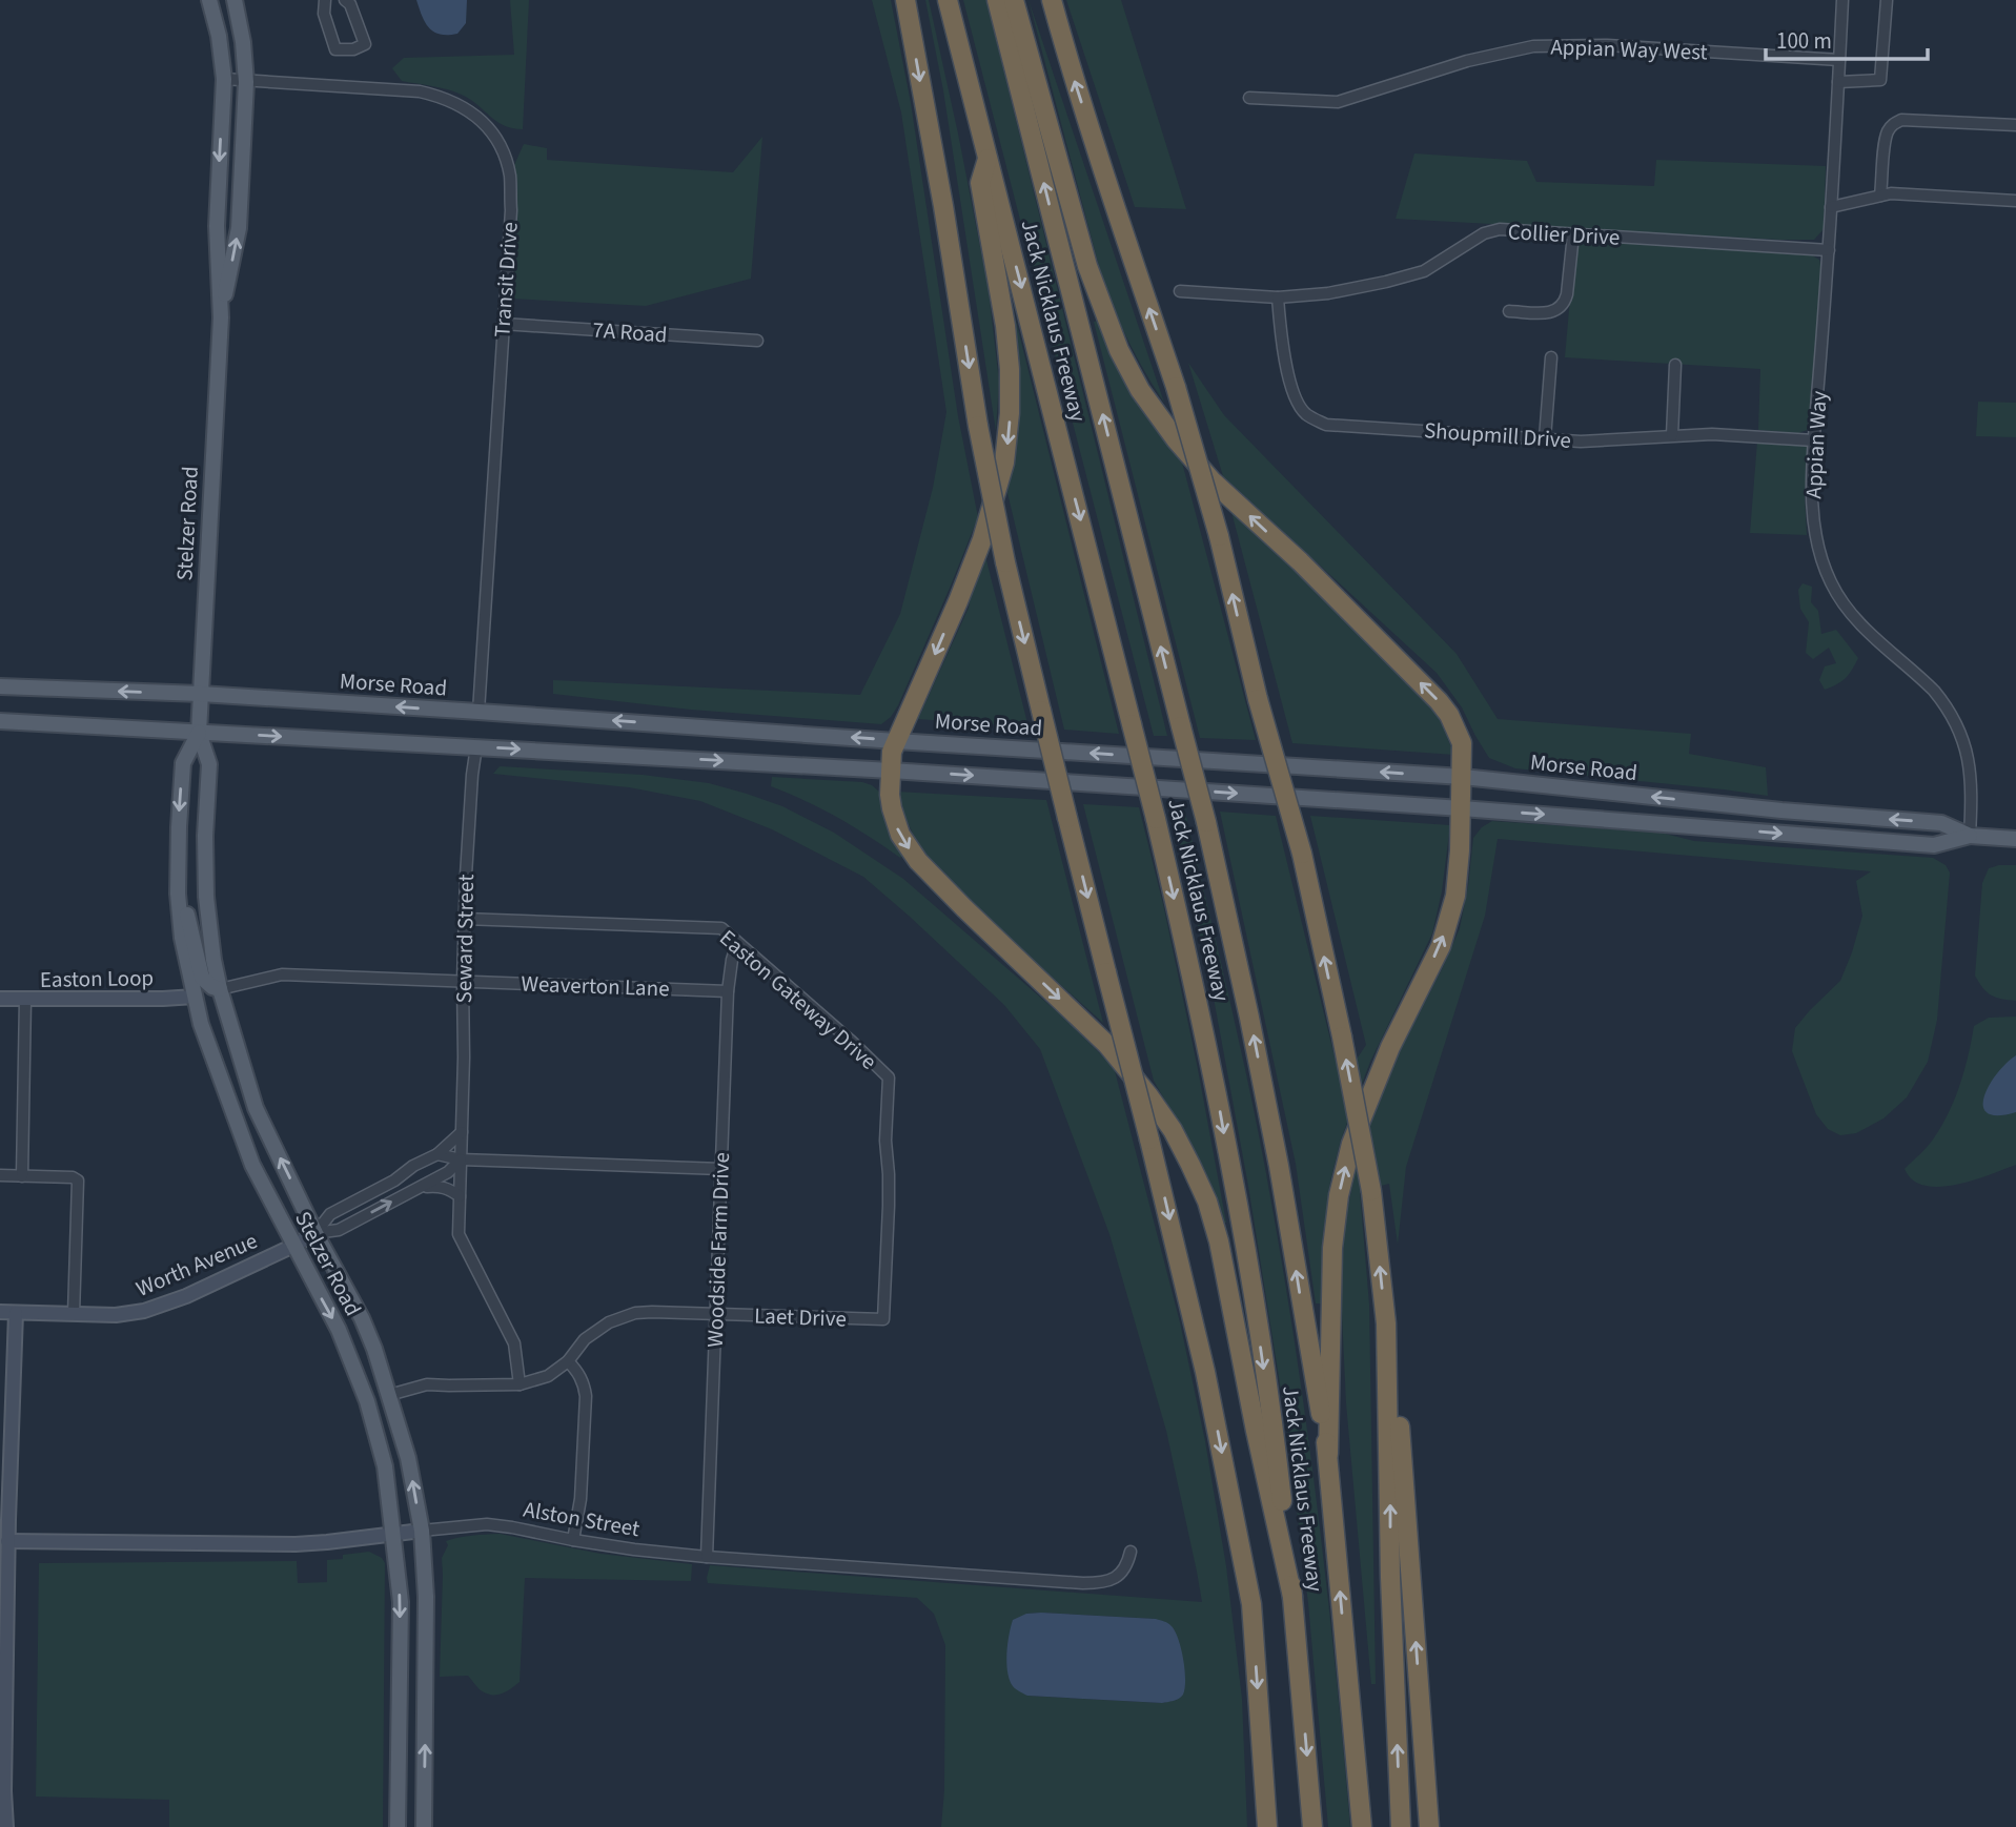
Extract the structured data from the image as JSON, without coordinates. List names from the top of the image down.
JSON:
{
  "streets": {
    "highway": ["Jack Nicklaus Freeway"],
    "main road": ["Stelzer Road", "Morse Road"],
    "street": [
      "Appian Way West",
      "Collier Drive",
      "Transit Drive",
      "7A Road",
      "Shoupmill Drive",
      "Appian Way",
      "Seward Street",
      "Easton Loop",
      "Weaverton Lane",
      "Easton Gateway Drive",
      "Woodside Farm Drive",
      "Worth Avenue",
      "Laet Drive",
      "Alston Street"
    ]
  },
  "crossings": [
    ["Appian Way West", "Appian Way"],
    ["Collier Drive", "Shoupmill Drive"],
    ["Collier Drive", "Appian Way"],
    ["Transit Drive", "7A Road"],
    ["Transit Drive", "Stelzer Road"],
    ["Transit Drive", "Morse Road"],
    ["Shoupmill Drive", "Appian Way"],
    ["Appian Way", "Morse Road"],
    ["Stelzer Road", "Morse Road"],
    ["Stelzer Road", "Easton Loop"],
    ["Stelzer Road", "Worth Avenue"],
    ["Stelzer Road", "Laet Drive"],
    ["Stelzer Road", "Alston Street"],
    ["Morse Road", "Seward Street"],
    ["Seward Street", "Weaverton Lane"],
    ["Seward Street", "Easton Gateway Drive"],
    ["Seward Street", "Worth Avenue"],
    ["Seward Street", "Laet Drive"],
    ["Weaverton Lane", "Woodside Farm Drive"],
    ["Easton Gateway Drive", "Woodside Farm Drive"],
    ["Easton Gateway Drive", "Laet Drive"],
    ["Woodside Farm Drive", "Laet Drive"],
    ["Woodside Farm Drive", "Alston Street"]
  ],
  "scale_bar": "100 m"
}
